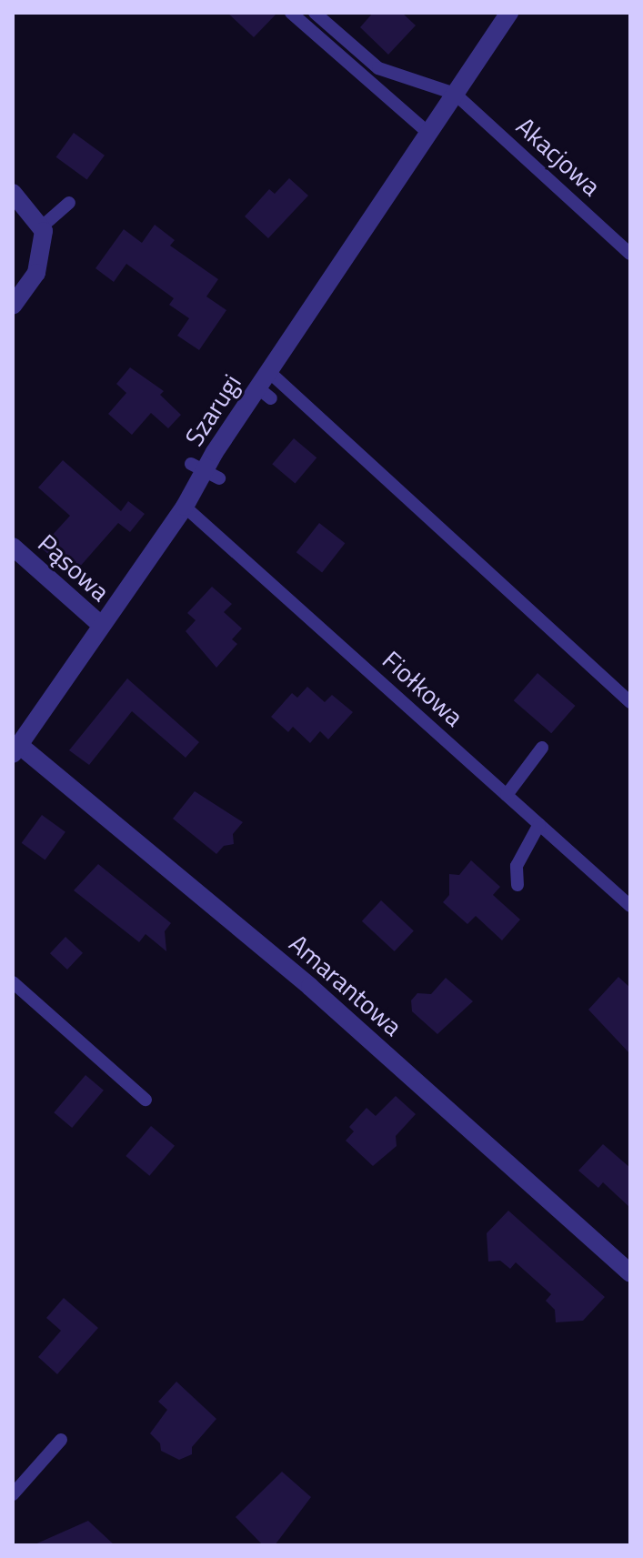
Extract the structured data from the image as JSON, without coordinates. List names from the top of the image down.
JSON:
{
  "streets": {
    "street": ["Szarugi", "Pąsowa", "Amarantowa"],
    "lane": ["Akacjowa", "Fiołkowa"]
  },
  "crossings": [
    ["Akacjowa", "Szarugi"],
    ["Szarugi", "Pąsowa"],
    ["Szarugi", "Fiołkowa"],
    ["Szarugi", "Amarantowa"]
  ]
}
